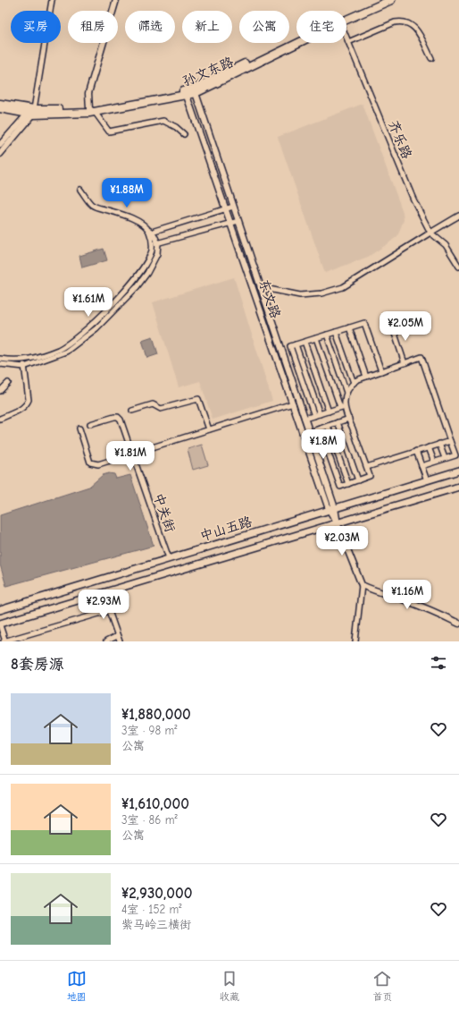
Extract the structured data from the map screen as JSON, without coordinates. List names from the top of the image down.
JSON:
{
  "streets": {
    "main road": ["孙文东路", "中山五路"],
    "street": ["齐乐路", "东文路", "中关街"]
  },
  "crossings": [
    ["孙文东路", "东文路"],
    ["东文路", "中山五路"],
    ["中关街", "中山五路"]
  ],
  "page": {
    "chip": [
      "买房",
      "租房",
      "筛选",
      "新上",
      "公寓",
      "住宅"
    ],
    "price": [
      "¥1.88M",
      "¥1.61M",
      "¥2.05M",
      "¥1.8M",
      "¥1.81M",
      "¥2.03M",
      "¥1.16M",
      "¥2.93M"
    ],
    "heading": "8套房源",
    "list": [
      {
        "name": "¥1,880,000",
        "note": "3室 · 98 m² · 公寓"
      },
      {
        "name": "¥1,610,000",
        "note": "3室 · 86 m² · 公寓"
      },
      {
        "name": "¥2,930,000",
        "note": "4室 · 152 m² · 紫马岭三横街"
      }
    ],
    "tabs": ["地图", "收藏", "首页"]
  }
}
